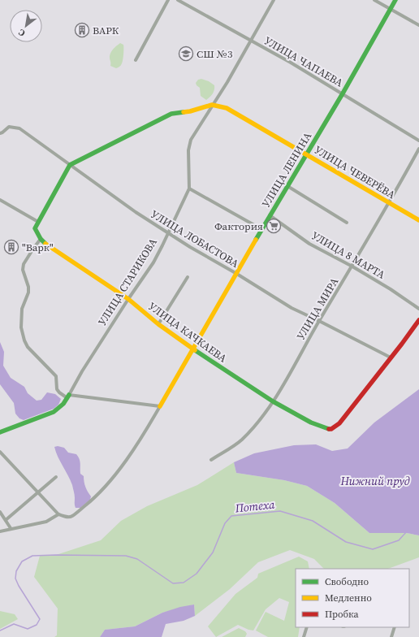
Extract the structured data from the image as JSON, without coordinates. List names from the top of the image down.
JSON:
{
  "streets": {
    "street": [
      "УЛИЦА ЧАПАЕВА",
      "УЛИЦА ЛЕНИНА",
      "УЛИЦА ЧЕВЕРЁВА",
      "УЛИЦА ЛОБАСТОВА",
      "УЛИЦА 8 МАРТА",
      "УЛИЦА СТАРИКОВА",
      "УЛИЦА МИРА",
      "УЛИЦА КАЧКАЕВА"
    ]
  },
  "crossings": [
    ["УЛИЦА ЧАПАЕВА", "УЛИЦА ЛЕНИНА"],
    ["УЛИЦА ЧАПАЕВА", "УЛИЦА СТАРИКОВА"],
    ["УЛИЦА ЛЕНИНА", "УЛИЦА ЧЕВЕРЁВА"],
    ["УЛИЦА ЛЕНИНА", "УЛИЦА ЛОБАСТОВА"],
    ["УЛИЦА ЛЕНИНА", "УЛИЦА 8 МАРТА"],
    ["УЛИЦА ЛЕНИНА", "УЛИЦА КАЧКАЕВА"],
    ["УЛИЦА ЧЕВЕРЁВА", "УЛИЦА СТАРИКОВА"],
    ["УЛИЦА ЧЕВЕРЁВА", "УЛИЦА МИРА"],
    ["УЛИЦА ЛОБАСТОВА", "УЛИЦА СТАРИКОВА"],
    ["УЛИЦА ЛОБАСТОВА", "УЛИЦА МИРА"],
    ["УЛИЦА ЛОБАСТОВА", "УЛИЦА КАЧКАЕВА"],
    ["УЛИЦА 8 МАРТА", "УЛИЦА МИРА"],
    ["УЛИЦА СТАРИКОВА", "УЛИЦА КАЧКАЕВА"],
    ["УЛИЦА МИРА", "УЛИЦА КАЧКАЕВА"]
  ],
  "water": ["Нижний пруд", "Потеха"],
  "places": {
    "building": ["ВАРК", "\"Варк\""],
    "school or university": ["СШ №3"],
    "supermarket": ["Фактория"]
  },
  "legend": ["Свободно", "Медленно", "Пробка"],
  "north": "bottom left"
}
